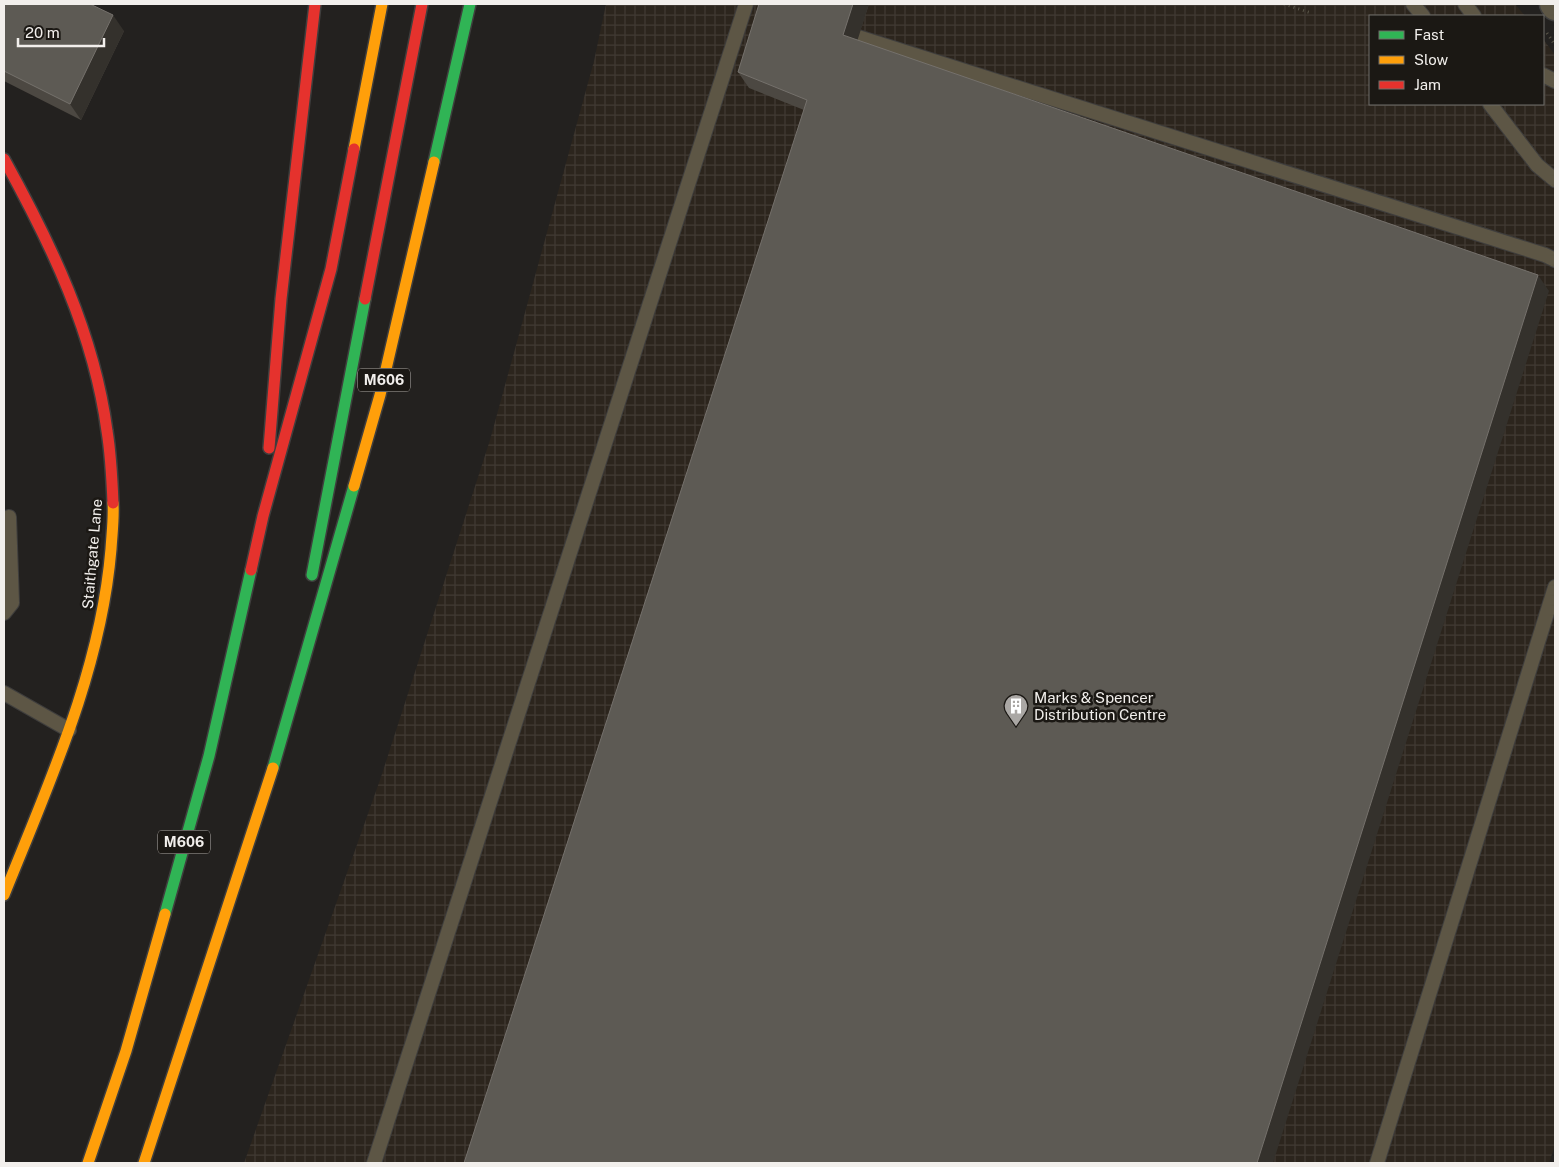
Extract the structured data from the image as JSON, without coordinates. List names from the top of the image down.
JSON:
{
  "streets": {
    "main road": ["M606", "Staithgate Lane"]
  },
  "places": {
    "building": ["Marks & Spencer Distribution Centre"]
  },
  "legend": ["Fast", "Slow", "Jam"],
  "scale_bar": "20 m"
}
